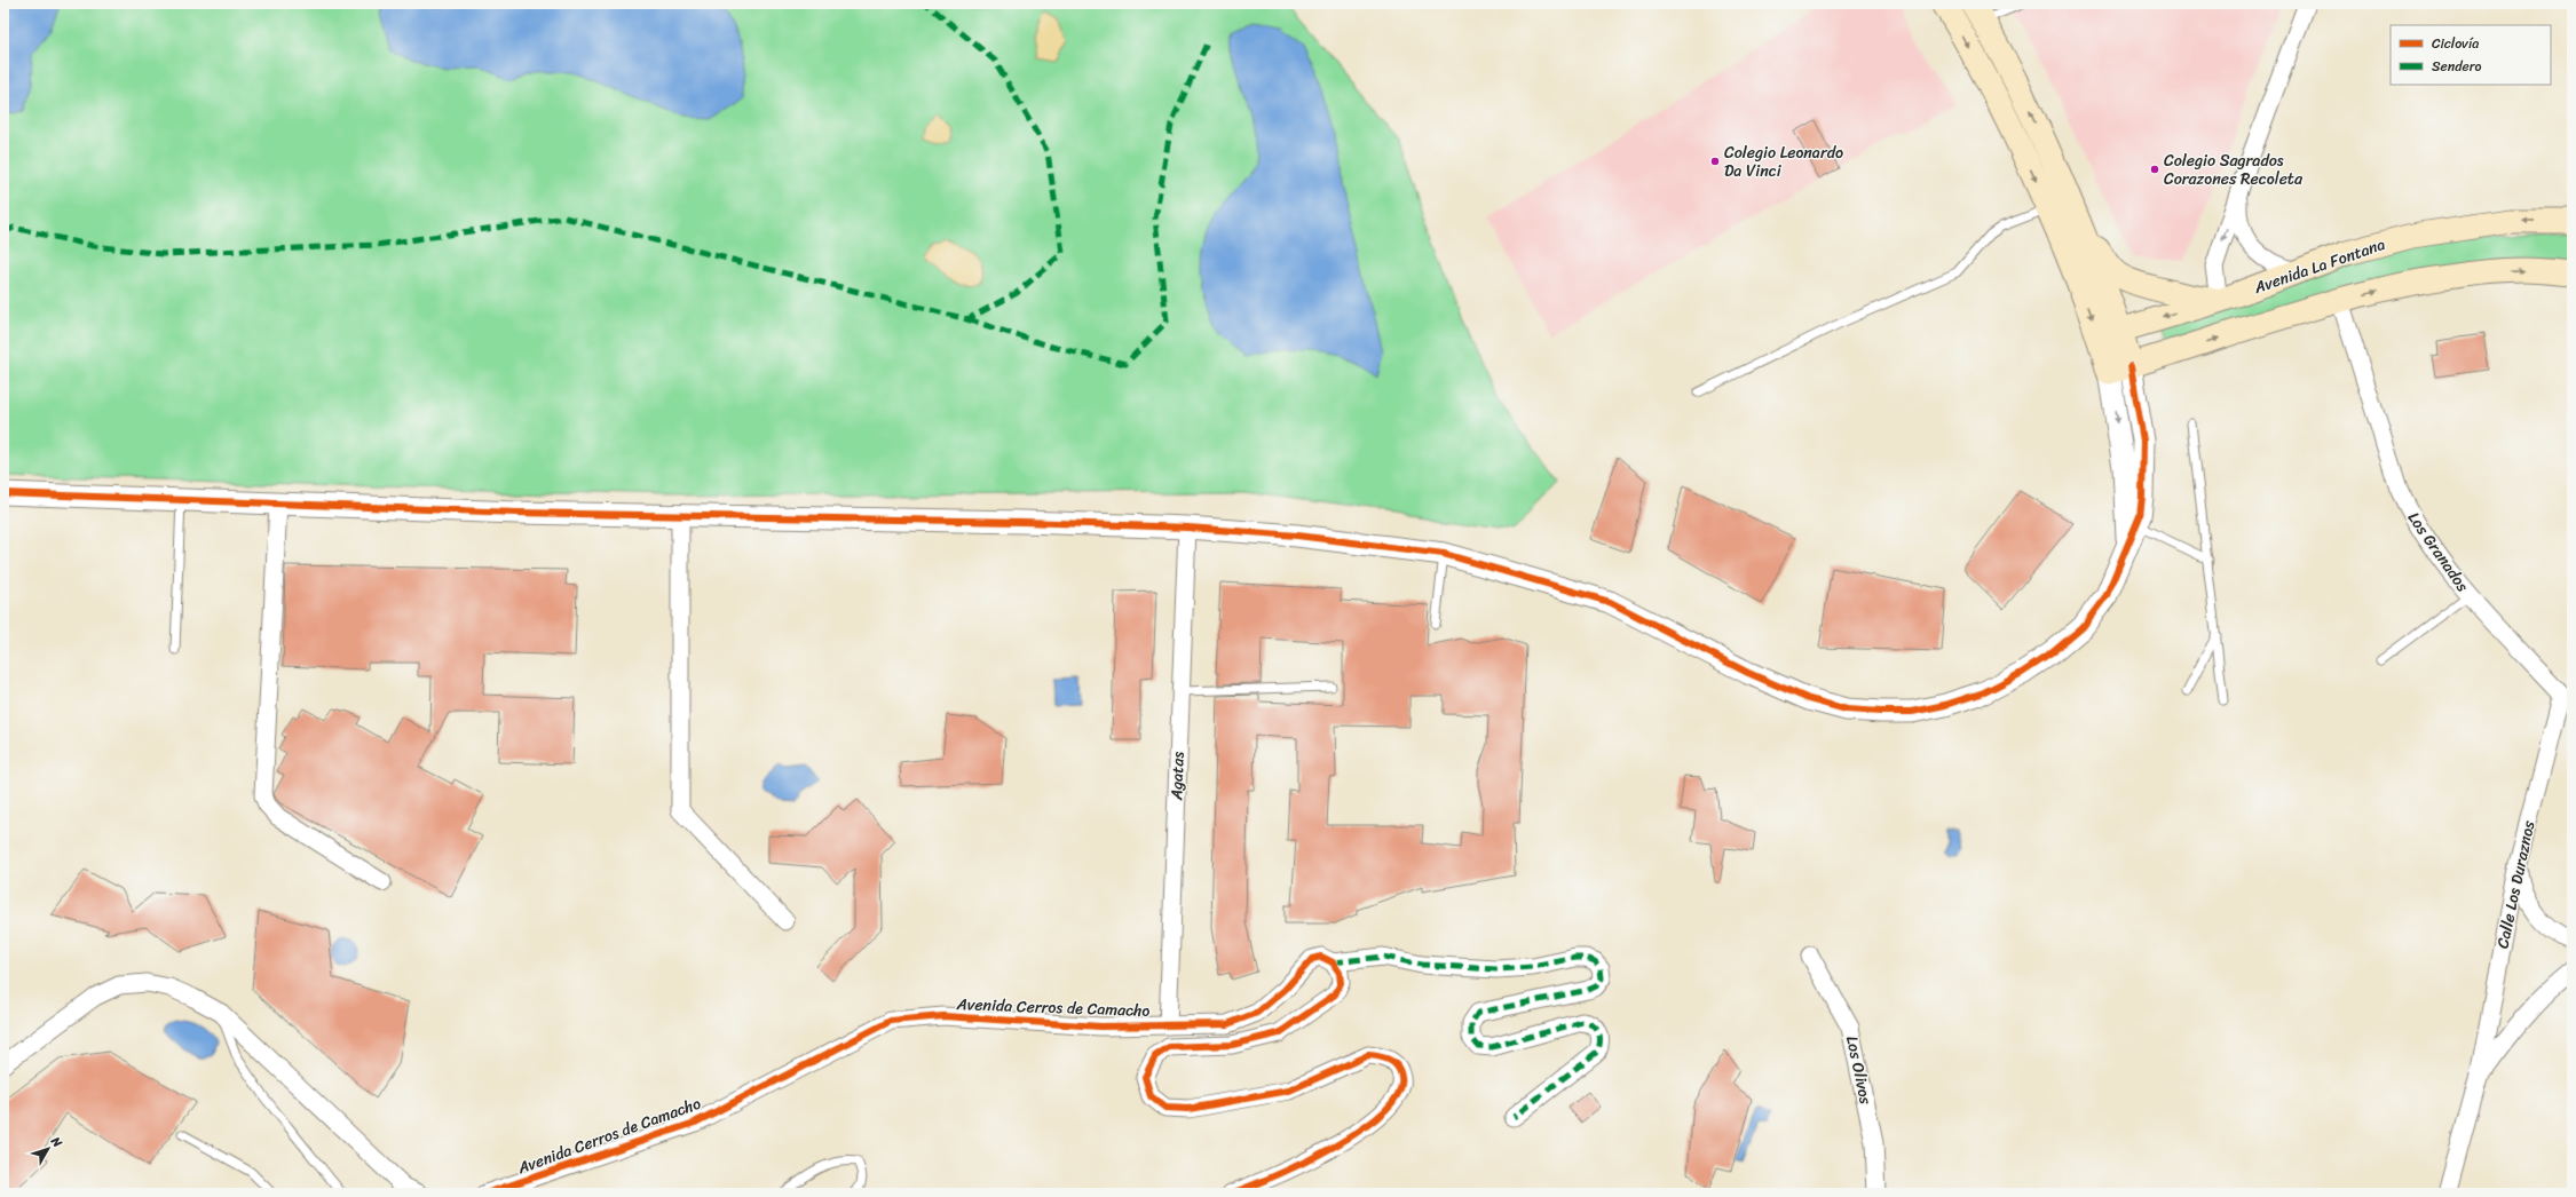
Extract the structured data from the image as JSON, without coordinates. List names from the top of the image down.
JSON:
{
  "streets": {
    "main road": ["Avenida La Fontana"],
    "street": [
      "Los Granados",
      "Agatas",
      "Calle Los Duraznos",
      "Avenida Cerros de Camacho",
      "Los Olivos"
    ]
  },
  "crossings": [
    ["Los Granados", "Calle Los Duraznos"],
    ["Agatas", "Avenida Cerros de Camacho"]
  ],
  "places": ["Colegio Leonardo Da Vinci", "Colegio Sagrados Corazones Recoleta"],
  "legend": ["Ciclovía", "Sendero"],
  "north": "top right"
}
